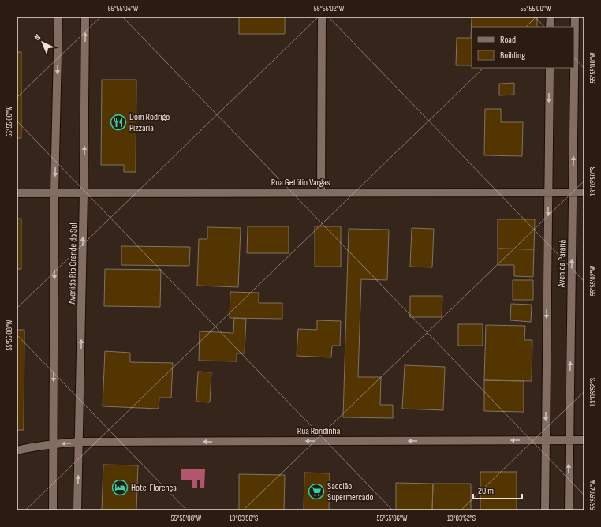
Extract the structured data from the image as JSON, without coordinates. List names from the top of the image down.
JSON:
{
  "streets": {
    "street": [
      "Rua Getúlio Vargas",
      "Avenida Rio Grande do Sul",
      "Avenida Paraná",
      "Rua Rondinha"
    ]
  },
  "crossings": [
    ["Rua Getúlio Vargas", "Avenida Rio Grande do Sul"],
    ["Rua Getúlio Vargas", "Avenida Paraná"],
    ["Avenida Rio Grande do Sul", "Rua Rondinha"],
    ["Avenida Paraná", "Rua Rondinha"]
  ],
  "one_way": ["Rua Rondinha"],
  "places": {
    "restaurant": ["Dom Rodrigo Pizzaria"],
    "hotel": ["Hotel Florença"],
    "supermarket": ["Sacolão Supermercado"]
  },
  "legend": ["Road", "Building"],
  "scale_bar": "20 m",
  "north": "top left",
  "coordinates": [
    "55°55'04\"W",
    "55°55'02\"W",
    "55°55'00\"W",
    "55°55'06\"W",
    "13°03'50\"S",
    "55°55'08\"W",
    "13°03'52\"S"
  ]
}
